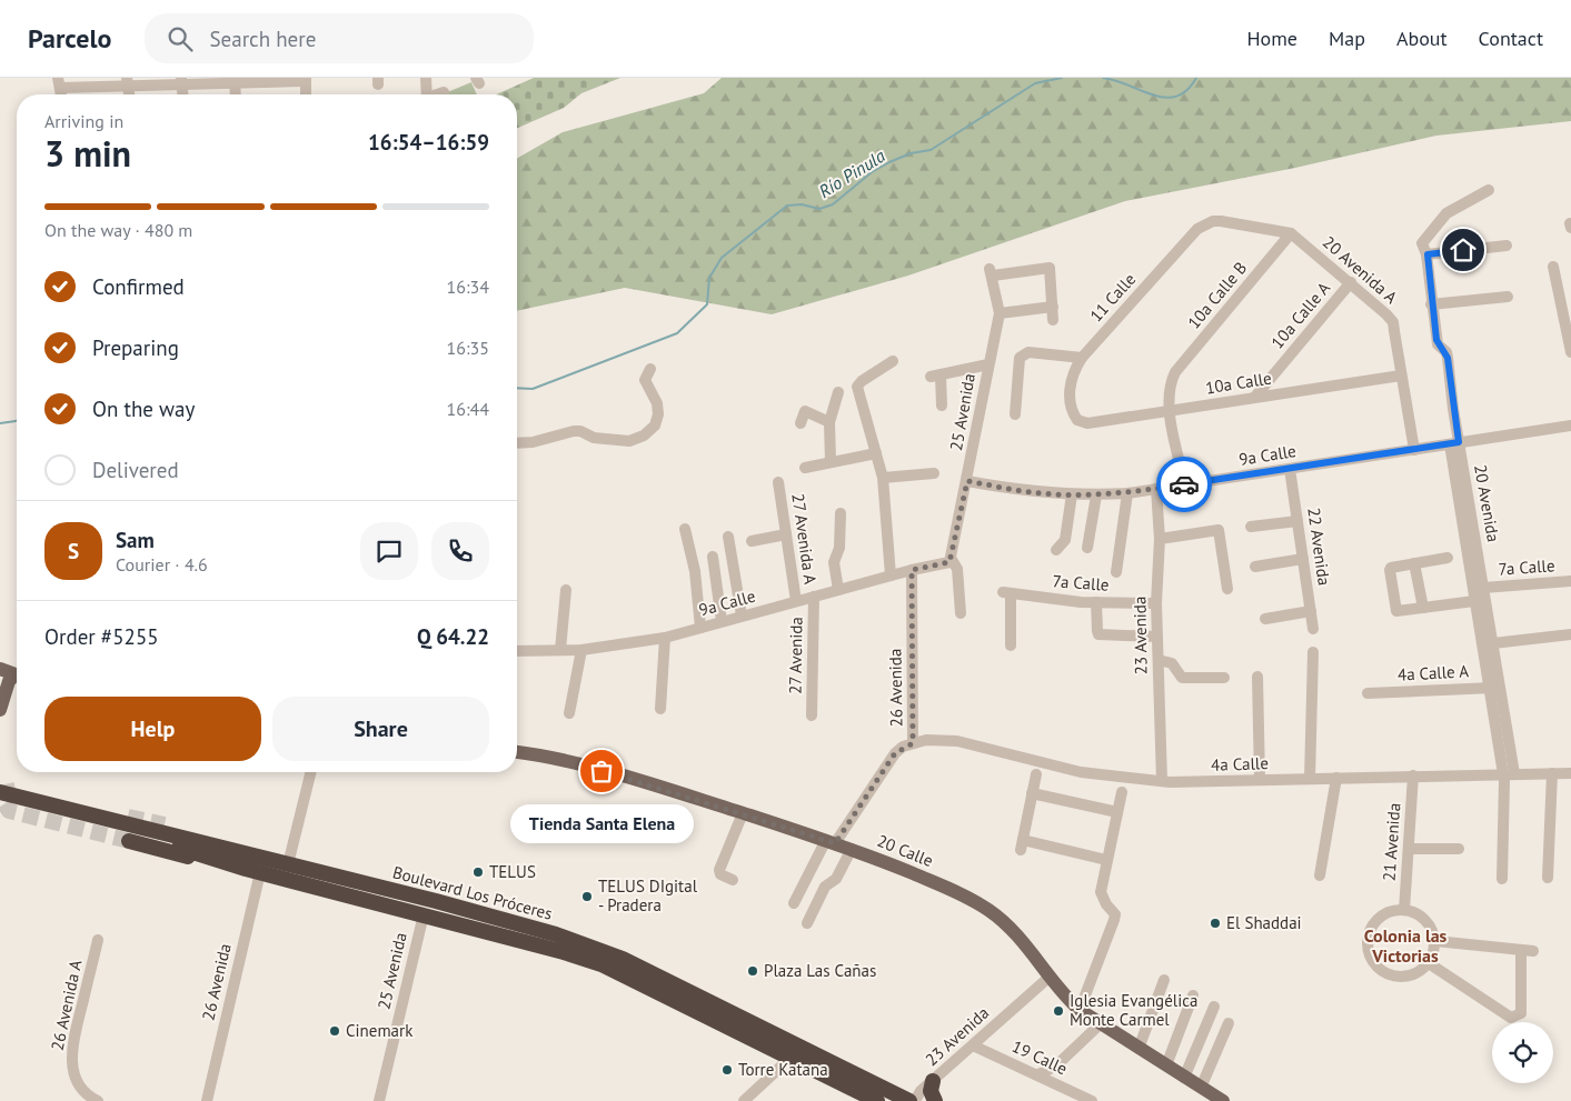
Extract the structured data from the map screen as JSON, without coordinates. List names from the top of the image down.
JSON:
{
  "streets": {
    "highway": ["Boulevard Los Próceres"],
    "main road": ["20 Calle"],
    "street": [
      "20 Avenida A",
      "10a Calle B",
      "11 Calle",
      "10a Calle A",
      "10a Calle",
      "25 Avenida",
      "9a Calle",
      "20 Avenida",
      "27 Avenida A",
      "22 Avenida",
      "7a Calle",
      "23 Avenida",
      "27 Avenida",
      "4a Calle A",
      "26 Avenida",
      "4a Calle",
      "21 Avenida",
      "26 Avenida A",
      "19 Calle"
    ]
  },
  "crossings": [
    ["20 Avenida A", "10a Calle B"],
    ["20 Avenida A", "11 Calle"],
    ["20 Avenida A", "10a Calle A"],
    ["20 Avenida A", "10a Calle"],
    ["20 Avenida A", "9a Calle"],
    ["10a Calle B", "11 Calle"],
    ["10a Calle B", "10a Calle"],
    ["11 Calle", "10a Calle"],
    ["10a Calle A", "10a Calle"],
    ["25 Avenida", "9a Calle"],
    ["25 Avenida", "Boulevard Los Próceres"],
    ["9a Calle", "20 Avenida"],
    ["9a Calle", "27 Avenida A"],
    ["9a Calle", "22 Avenida"],
    ["9a Calle", "23 Avenida"],
    ["9a Calle", "27 Avenida"],
    ["9a Calle", "26 Avenida"],
    ["20 Avenida", "7a Calle"],
    ["20 Avenida", "4a Calle A"],
    ["20 Avenida", "4a Calle"],
    ["7a Calle", "23 Avenida"],
    ["23 Avenida", "4a Calle"],
    ["23 Avenida", "20 Calle"],
    ["23 Avenida", "19 Calle"],
    ["26 Avenida", "4a Calle"],
    ["26 Avenida", "20 Calle"],
    ["26 Avenida", "Boulevard Los Próceres"],
    ["4a Calle", "21 Avenida"]
  ],
  "districts": ["Colonia las Victorias"],
  "water": ["Río Pinula"],
  "places": [
    "Tienda Santa Elena",
    "TELUS",
    "TELUS DIgital - Pradera",
    "El Shaddai",
    "Plaza Las Cañas",
    "Iglesia Evangélica Monte Carmel",
    "Cinemark",
    "Torre Katana"
  ],
  "page": {
    "header": "Parcelo",
    "search": "Search here",
    "nav": [
      "Home",
      "Map",
      "About",
      "Contact"
    ],
    "heading": ["3 min", "Arriving in", "16:54–16:59"],
    "panel": [
      "Sam",
      "Courier · 4.6",
      "Order #5255",
      "Q 64.22"
    ],
    "bar": "On the way · 480 m",
    "list": [
      ["Confirmed", "16:34"],
      ["Preparing", "16:35"],
      ["On the way", "16:44"],
      "Delivered"
    ],
    "round": "S",
    "buttons": ["Help", "Share"],
    "bubble": "Tienda Santa Elena"
  }
}
